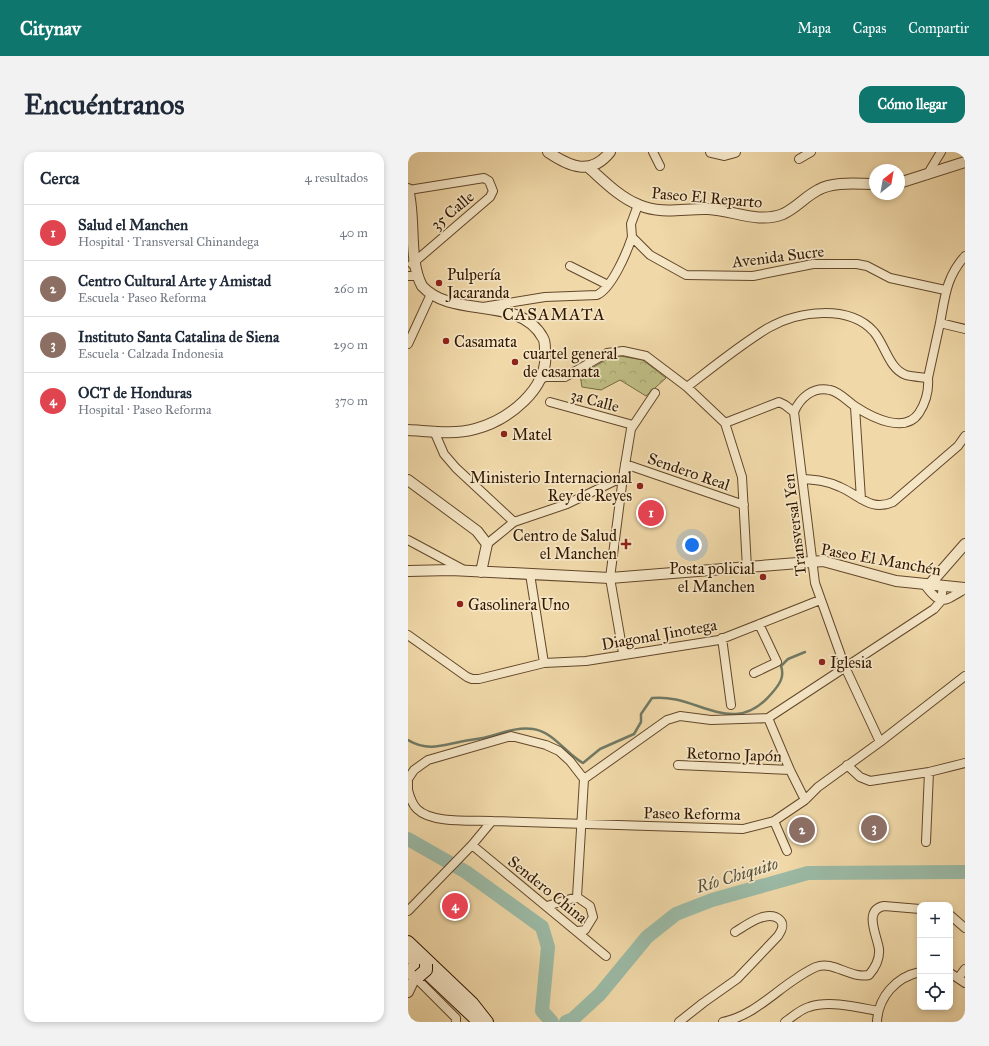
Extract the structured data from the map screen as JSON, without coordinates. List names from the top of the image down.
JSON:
{
  "streets": {
    "street": [
      "Paseo El Reparto",
      "35 Calle",
      "Avenida Sucre",
      "3a Calle",
      "Sendero Real",
      "Transversal Yen",
      "Paseo El Manchén",
      "Diagonal Jinotega",
      "Retorno Japón",
      "Paseo Reforma",
      "Sendero China"
    ]
  },
  "crossings": [
    ["Transversal Yen", "Paseo El Manchén"],
    ["Transversal Yen", "Diagonal Jinotega"],
    ["Transversal Yen", "Paseo Reforma"]
  ],
  "districts": ["CASAMATA"],
  "water": ["Río Chiquito"],
  "places": {
    "other": [
      "Pulpería Jacaranda",
      "Casamata",
      "cuartel general de casamata",
      "Matel",
      "Ministerio Internacional Rey de Reyes",
      "Posta policial el Manchen",
      "Gasolinera Uno",
      "Iglesia"
    ],
    "health": ["Centro de Salud el Manchen"]
  },
  "north": "top right",
  "page": {
    "header": "Citynav",
    "nav": ["Mapa", "Capas", "Compartir"],
    "buttons": "Cómo llegar",
    "title": "Encuéntranos",
    "heading": ["Cerca", "4 resultados"],
    "list": [
      {
        "mark": "1",
        "name": "Salud el Manchen",
        "note": "Hospital · Transversal Chinandega",
        "value": "40 m"
      },
      {
        "mark": "2",
        "name": "Centro Cultural Arte y Amistad",
        "note": "Escuela · Paseo Reforma",
        "value": "260 m"
      },
      {
        "mark": "3",
        "name": "Instituto Santa Catalina de Siena",
        "note": "Escuela · Calzada Indonesia",
        "value": "290 m"
      },
      {
        "mark": "4",
        "name": "OCT de Honduras",
        "note": "Hospital · Paseo Reforma",
        "value": "370 m"
      }
    ],
    "pins": [
      "1",
      "3",
      "2",
      "4"
    ],
    "map_buttons": ["+", "−"]
  }
}
